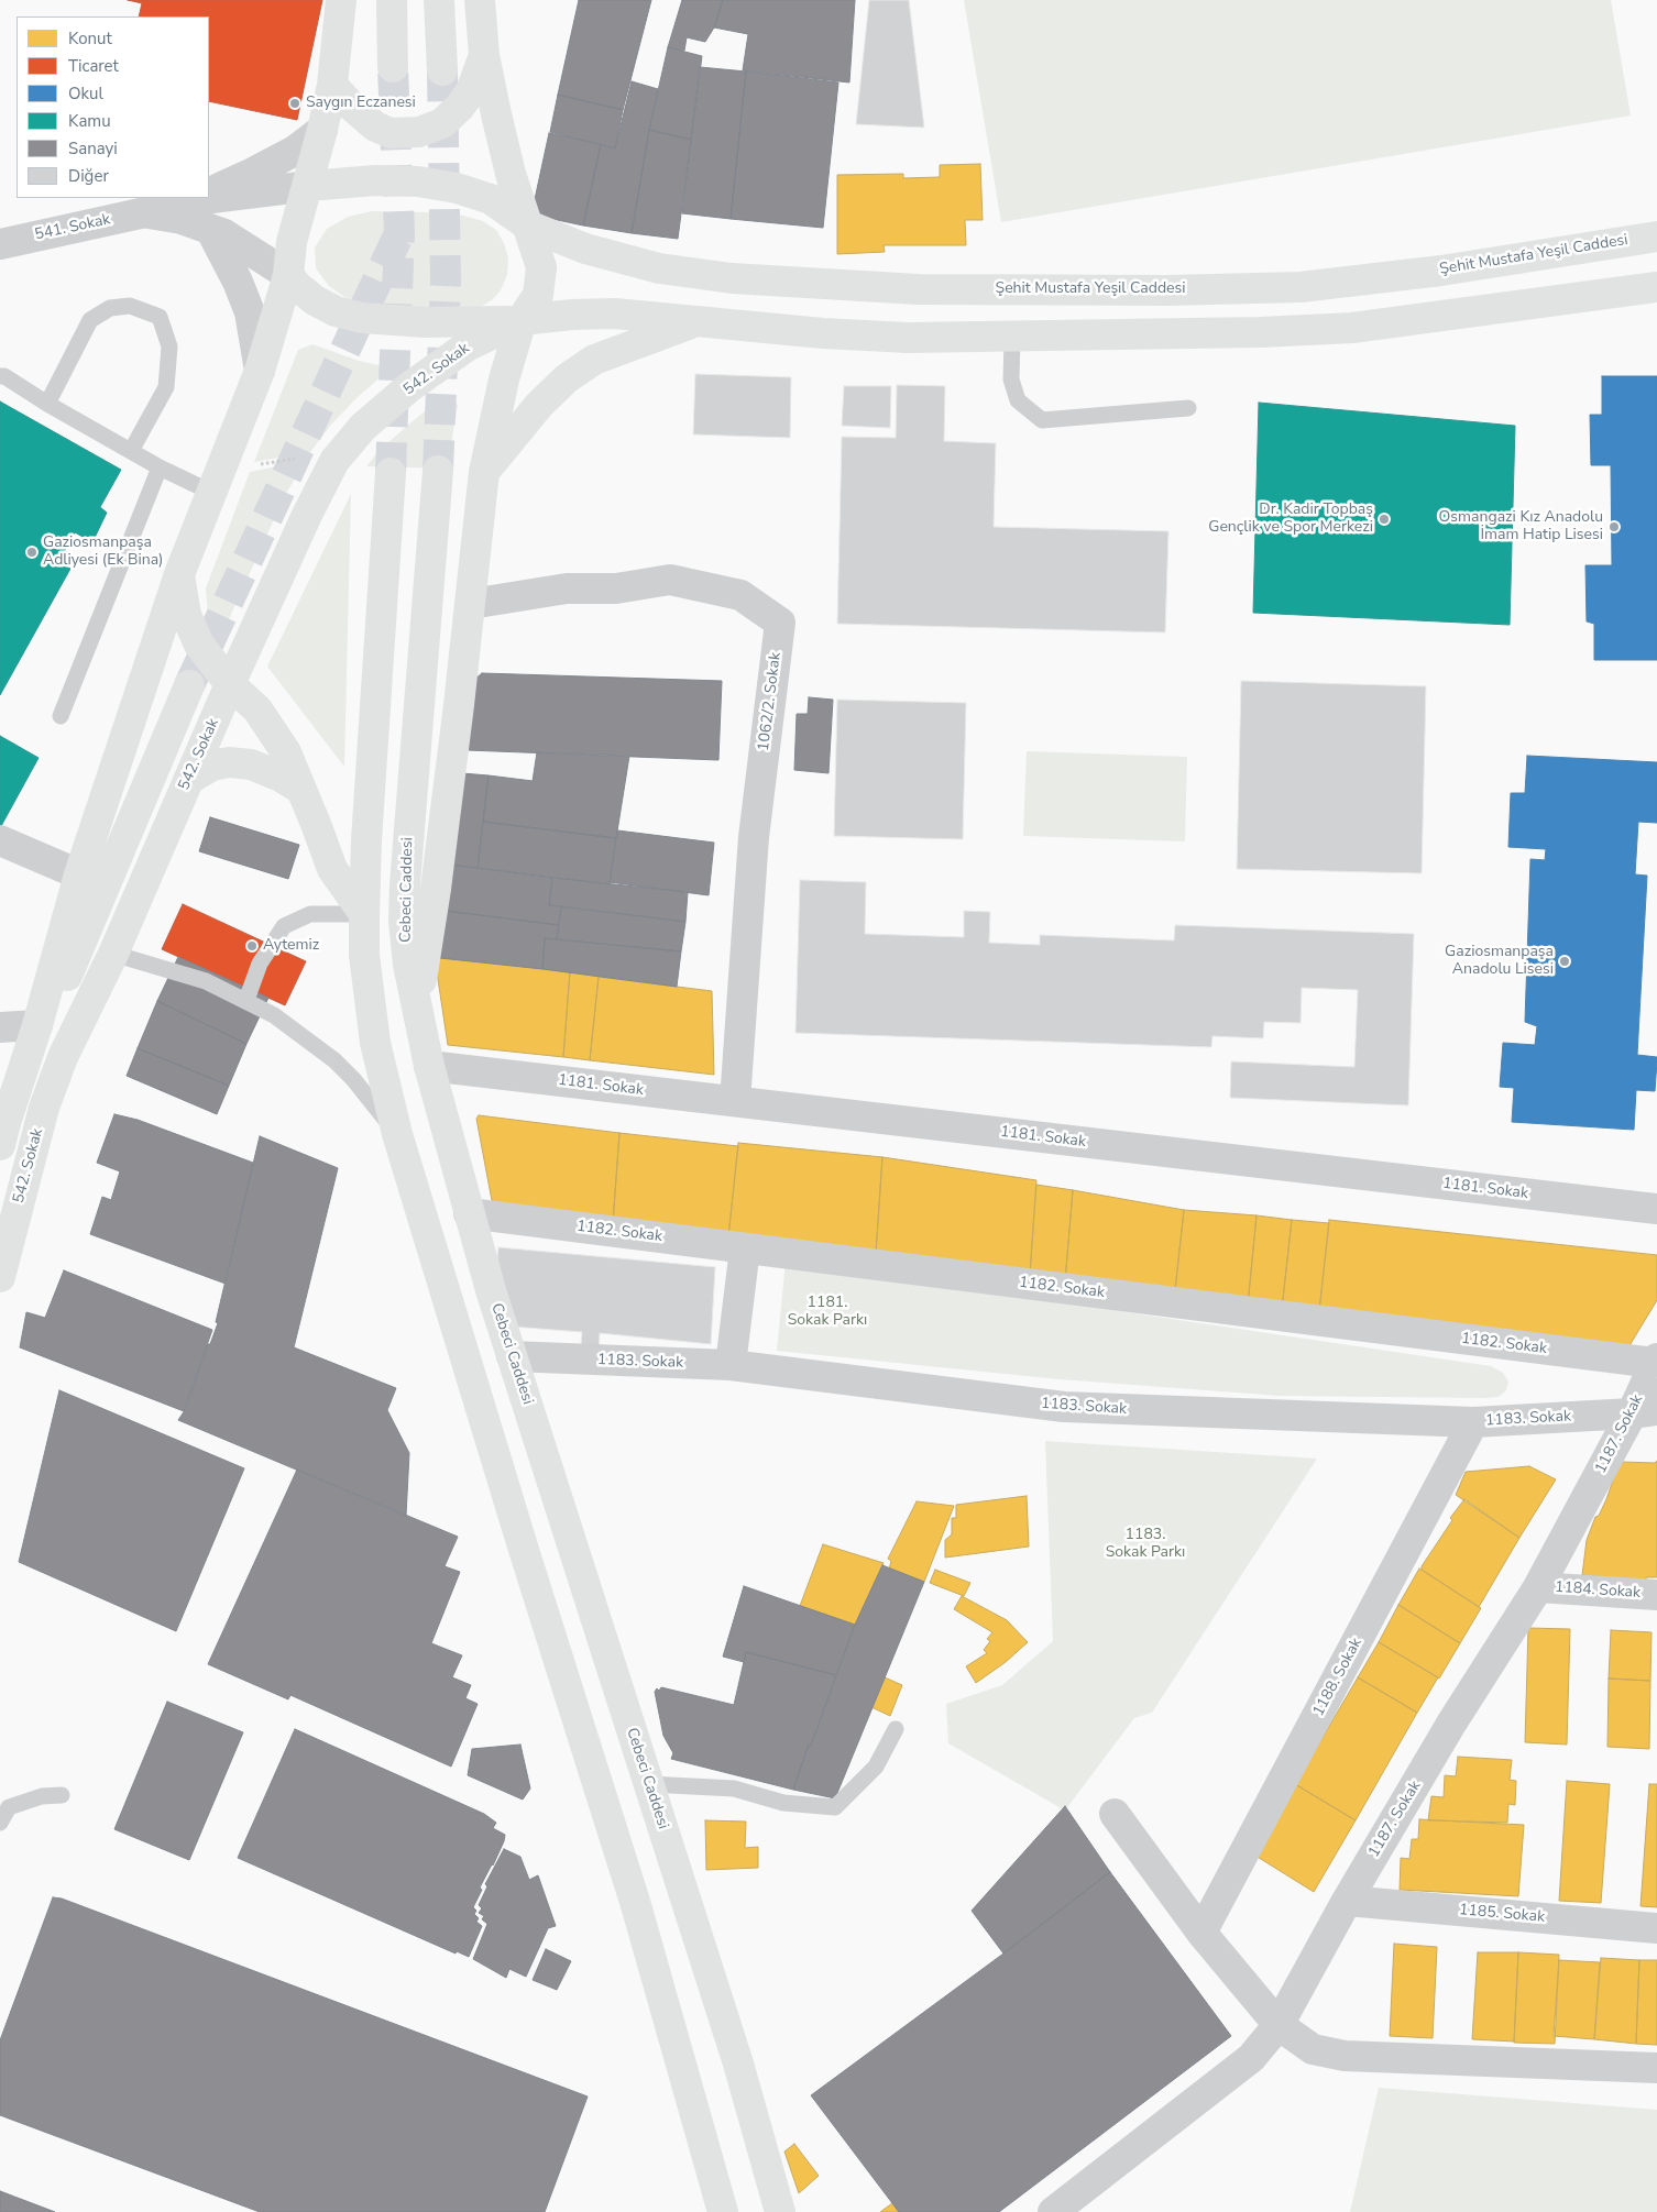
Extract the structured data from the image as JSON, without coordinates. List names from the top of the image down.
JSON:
{
  "streets": {
    "main road": ["Şehit Mustafa Yeşil Caddesi", "542. Sokak", "Cebeci Caddesi"],
    "street": [
      "541. Sokak",
      "1062/2. Sokak",
      "1181. Sokak",
      "1182. Sokak",
      "1183. Sokak",
      "1187. Sokak",
      "1184. Sokak",
      "1188. Sokak",
      "1185. Sokak"
    ]
  },
  "crossings": [
    ["1062/2. Sokak", "1181. Sokak"],
    ["Cebeci Caddesi", "1181. Sokak"],
    ["Cebeci Caddesi", "1182. Sokak"],
    ["Cebeci Caddesi", "1183. Sokak"],
    ["1182. Sokak", "1187. Sokak"],
    ["1183. Sokak", "1187. Sokak"],
    ["1183. Sokak", "1188. Sokak"],
    ["1187. Sokak", "1184. Sokak"],
    ["1187. Sokak", "1185. Sokak"]
  ],
  "parks": ["1181. Sokak Parkı", "1183. Sokak Parkı"],
  "places": [
    "Saygın Eczanesi",
    "Dr. Kadir Topbaş Gençlik ve Spor Merkezi",
    "Osmangazi Kız Anadolu İmam Hatip Lisesi",
    "Gaziosmanpaşa Adliyesi (Ek Bina)",
    "Aytemiz",
    "Gaziosmanpaşa Anadolu Lisesi"
  ],
  "legend": [
    "Konut",
    "Ticaret",
    "Okul",
    "Kamu",
    "Sanayi",
    "Diğer"
  ]
}
